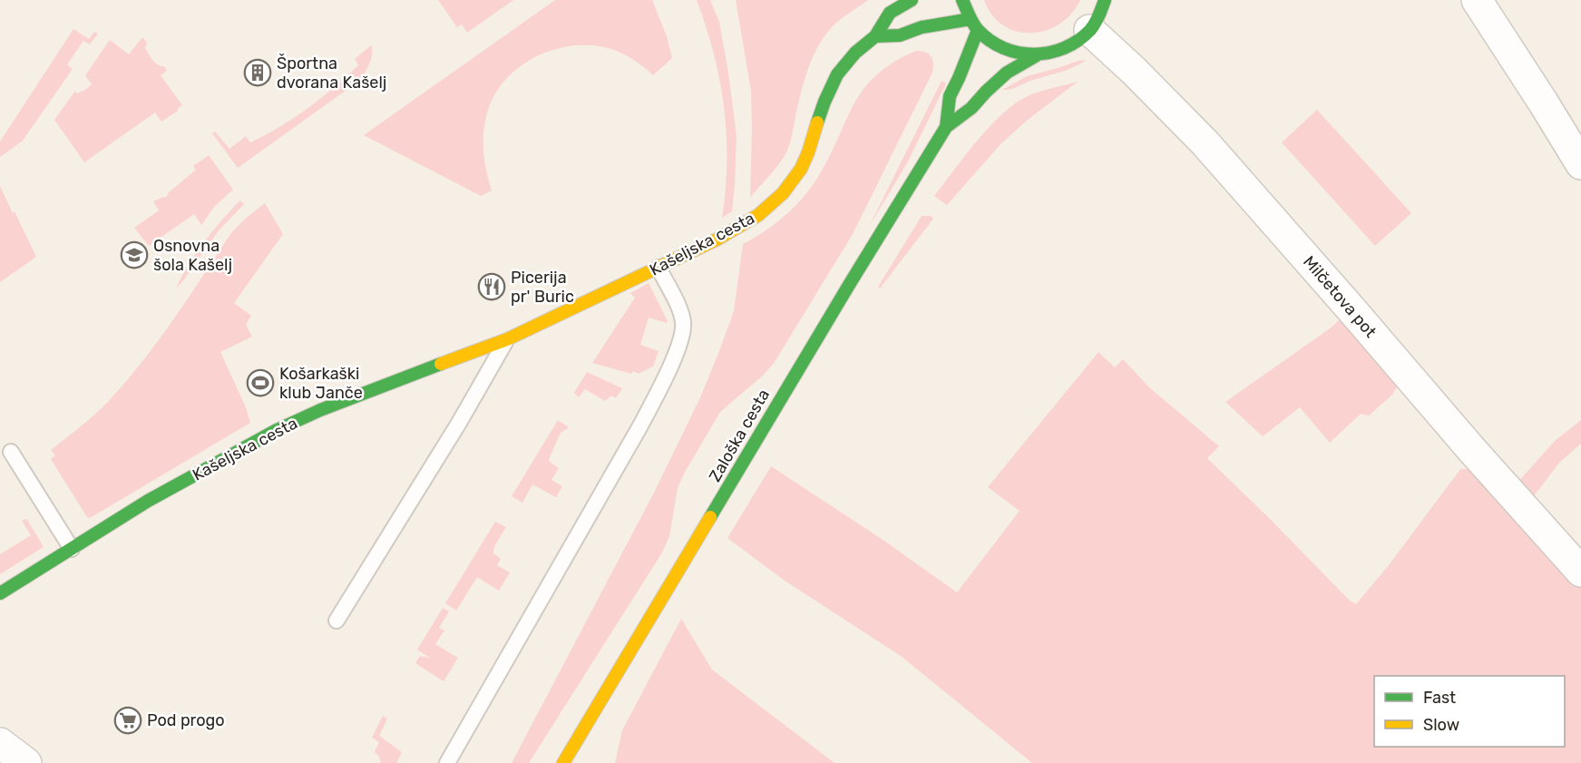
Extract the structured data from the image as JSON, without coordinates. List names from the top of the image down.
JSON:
{
  "streets": {
    "street": ["Kašeljska cesta", "Milčetova pot", "Zaloška cesta"]
  },
  "places": {
    "building": ["Športna dvorana Kašelj"],
    "school or university": ["Osnovna šola Kašelj"],
    "restaurant": ["Picerija pr' Buric"],
    "sports": ["Košarkaški klub Janče"],
    "supermarket": ["Pod progo"]
  },
  "legend": ["Fast", "Slow"]
}
